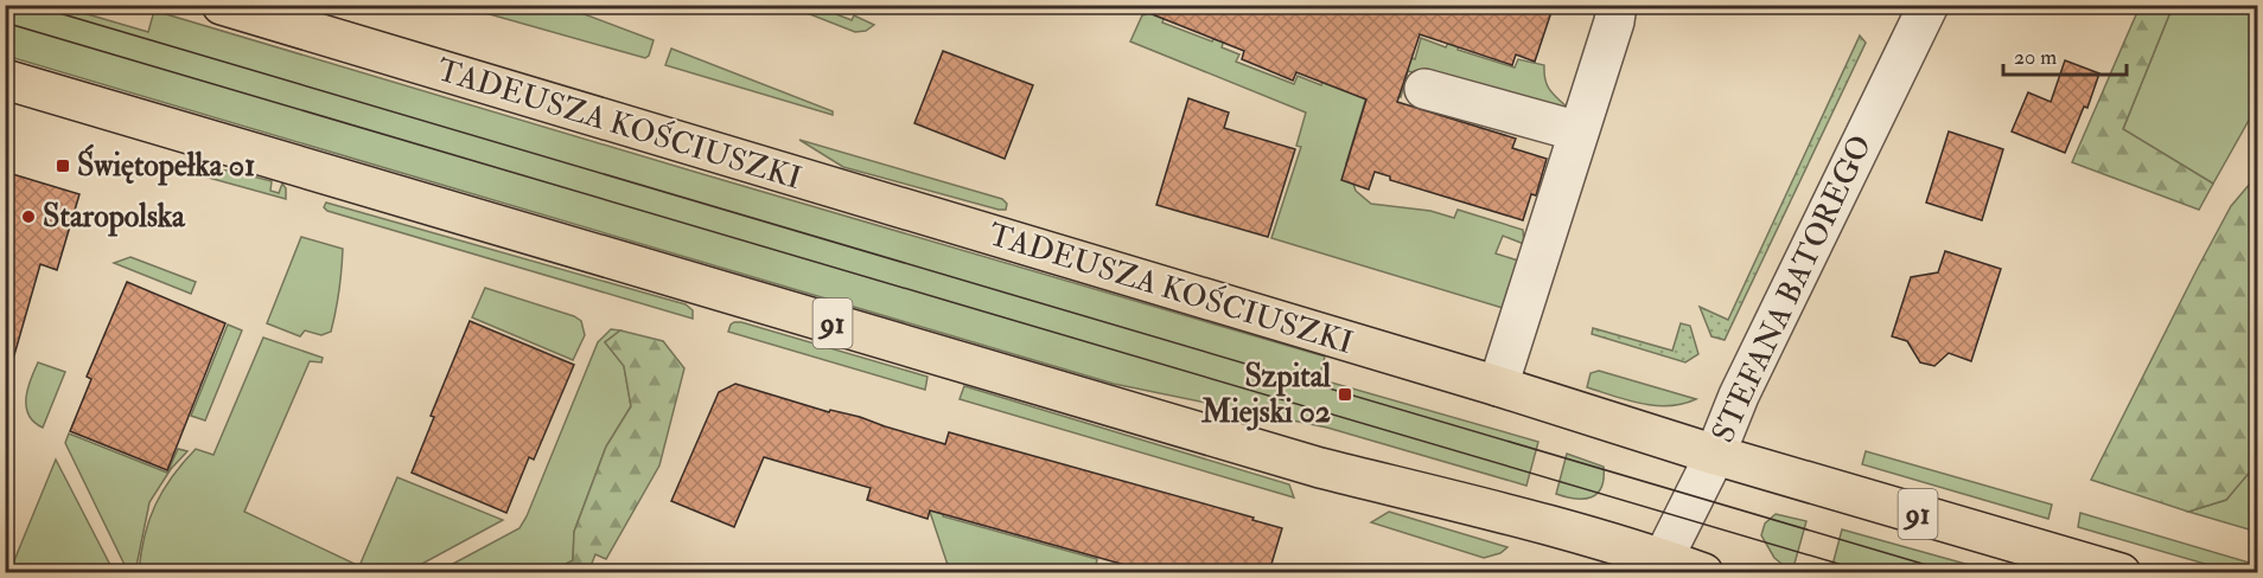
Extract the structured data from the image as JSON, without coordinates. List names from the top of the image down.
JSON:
{
  "streets": {
    "main road": ["TADEUSZA KOŚCIUSZKI", "91"],
    "street": ["STEFANA BATOREGO"]
  },
  "crossings": [
    ["TADEUSZA KOŚCIUSZKI", "STEFANA BATOREGO"],
    ["STEFANA BATOREGO", "91"]
  ],
  "places": {
    "transit": ["Świętopełka 01", "Szpital Miejski 02"],
    "other": ["Staropolska"]
  },
  "scale_bar": "20 m"
}
